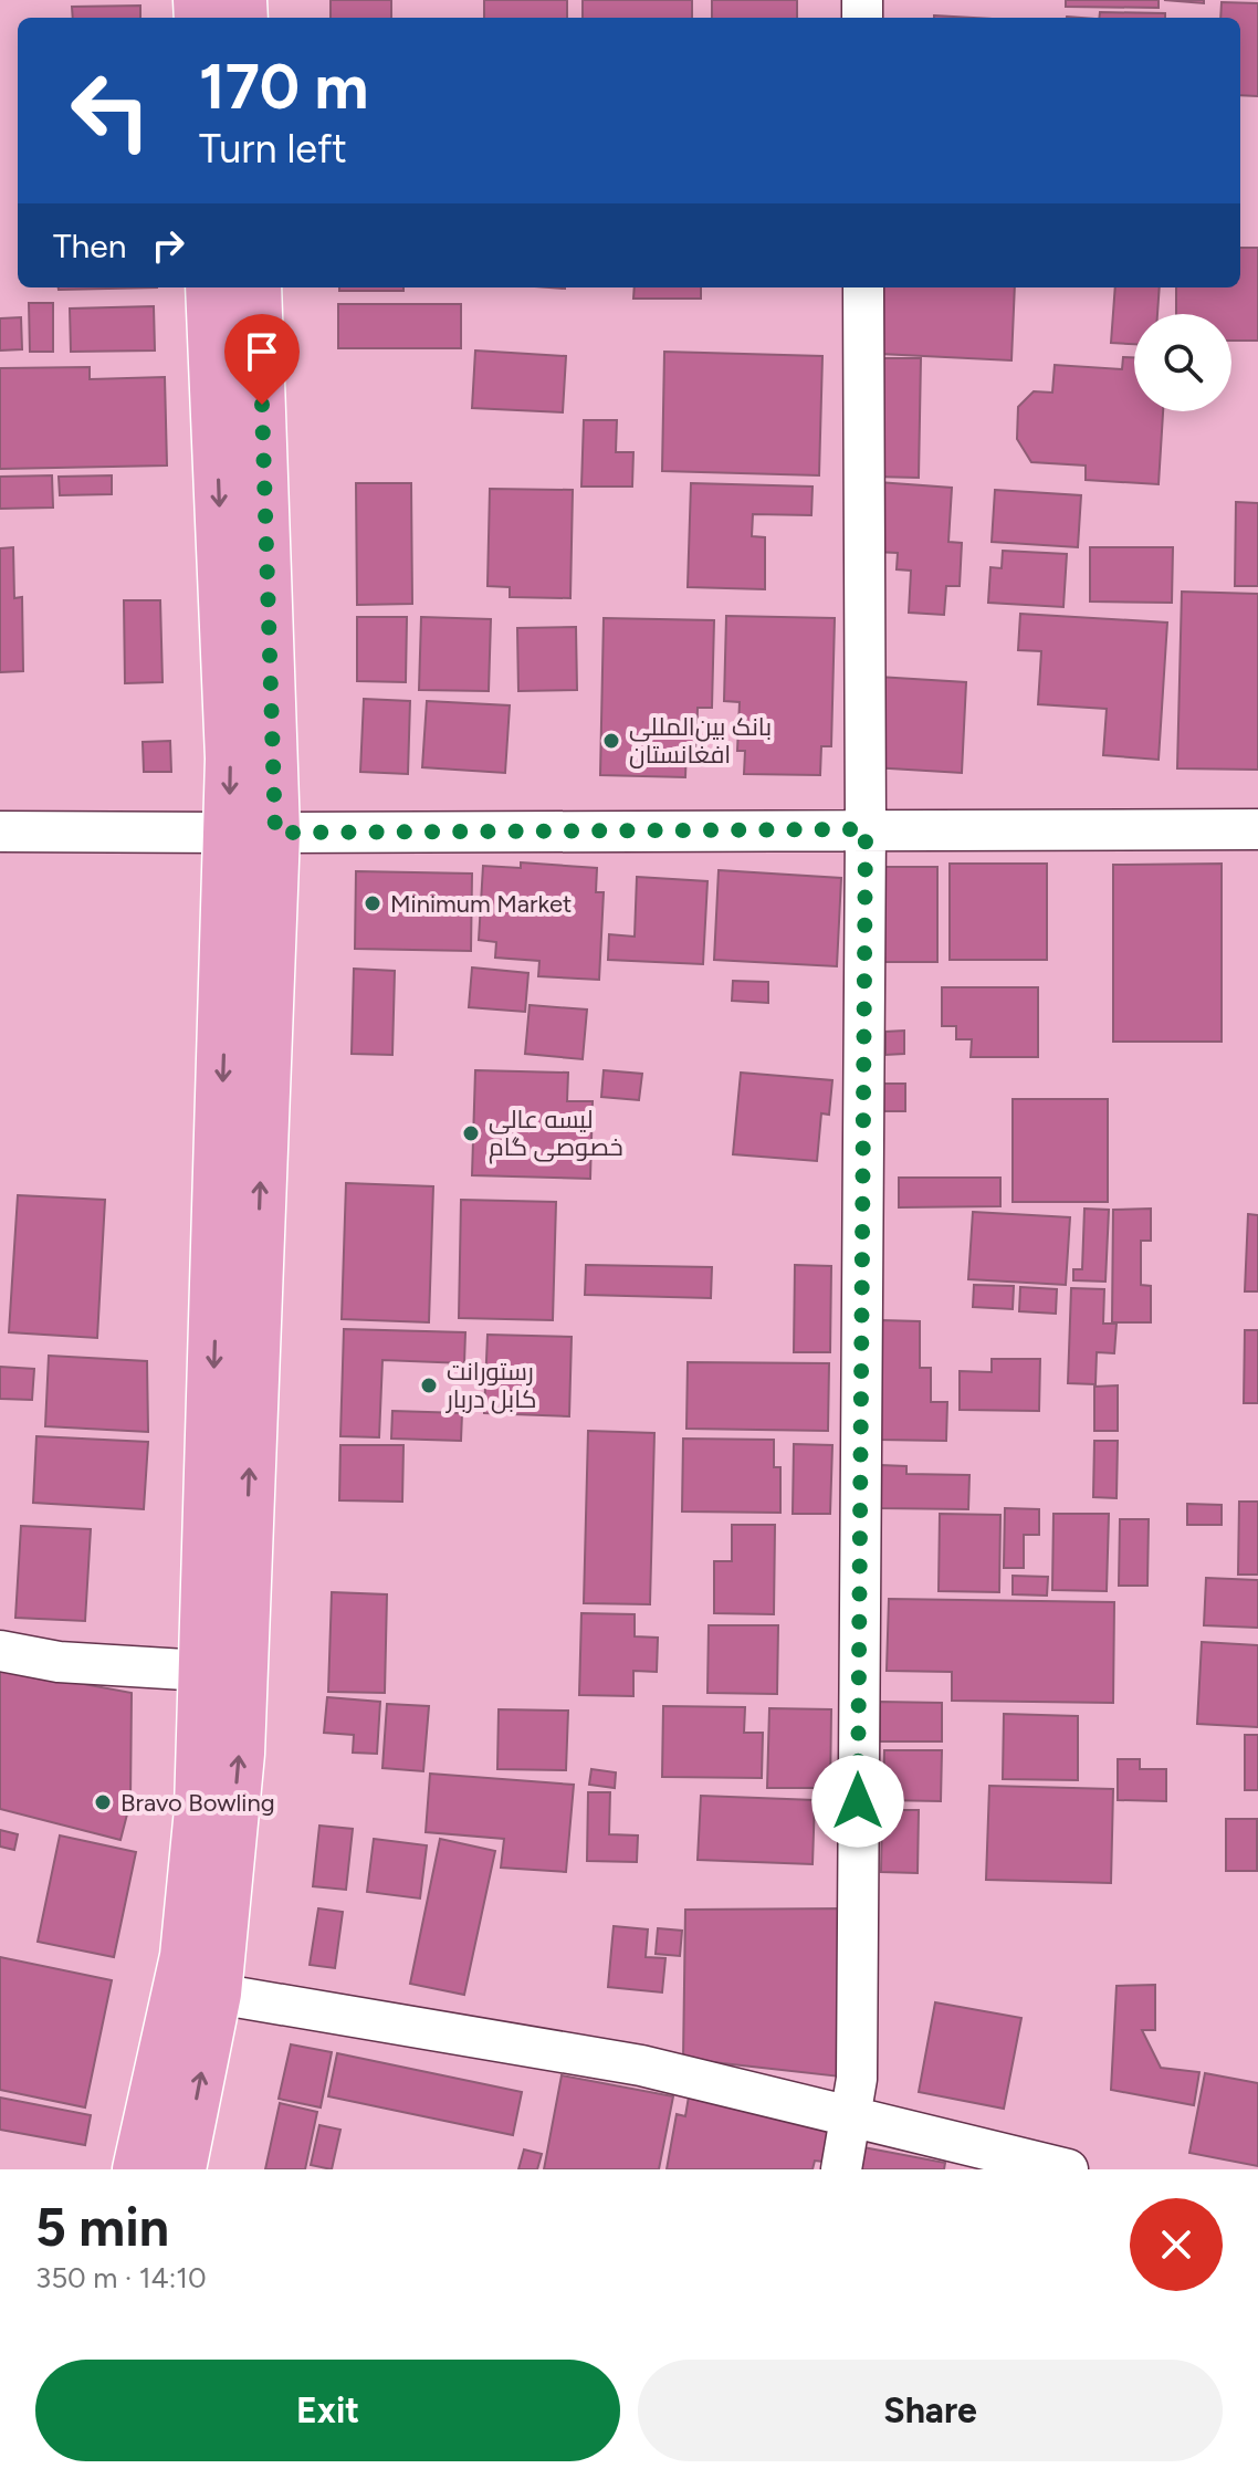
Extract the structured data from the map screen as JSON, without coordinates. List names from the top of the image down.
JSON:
{
  "places": [
    "بانک بین‌المللی افغانستان",
    "Minimum Market",
    "لیسه عالی خصوصی گام",
    "رستورانت کابل دربار",
    "Bravo Bowling"
  ],
  "page": {
    "turn": ["170 m", "Turn left"],
    "then": "Then",
    "heading": ["5 min", "350 m · 14:10"],
    "buttons": ["Exit", "Share"]
  }
}
